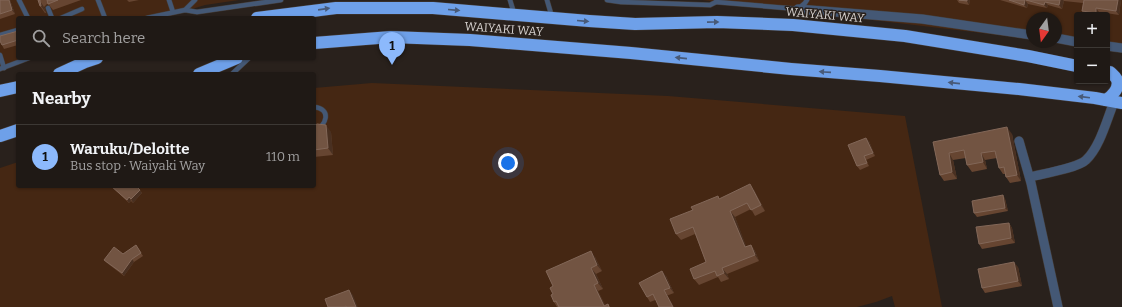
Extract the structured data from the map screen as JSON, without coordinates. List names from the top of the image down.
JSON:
{
  "streets": {
    "highway": ["WAIYAKI WAY"]
  },
  "north": "bottom",
  "page": {
    "map_buttons": ["+", "−"],
    "search": "Search here",
    "pins": "1",
    "heading": "Nearby",
    "list": [
      {
        "mark": "1",
        "name": "Waruku/Deloitte",
        "note": "Bus stop · Waiyaki Way",
        "value": "110 m"
      }
    ]
  }
}
